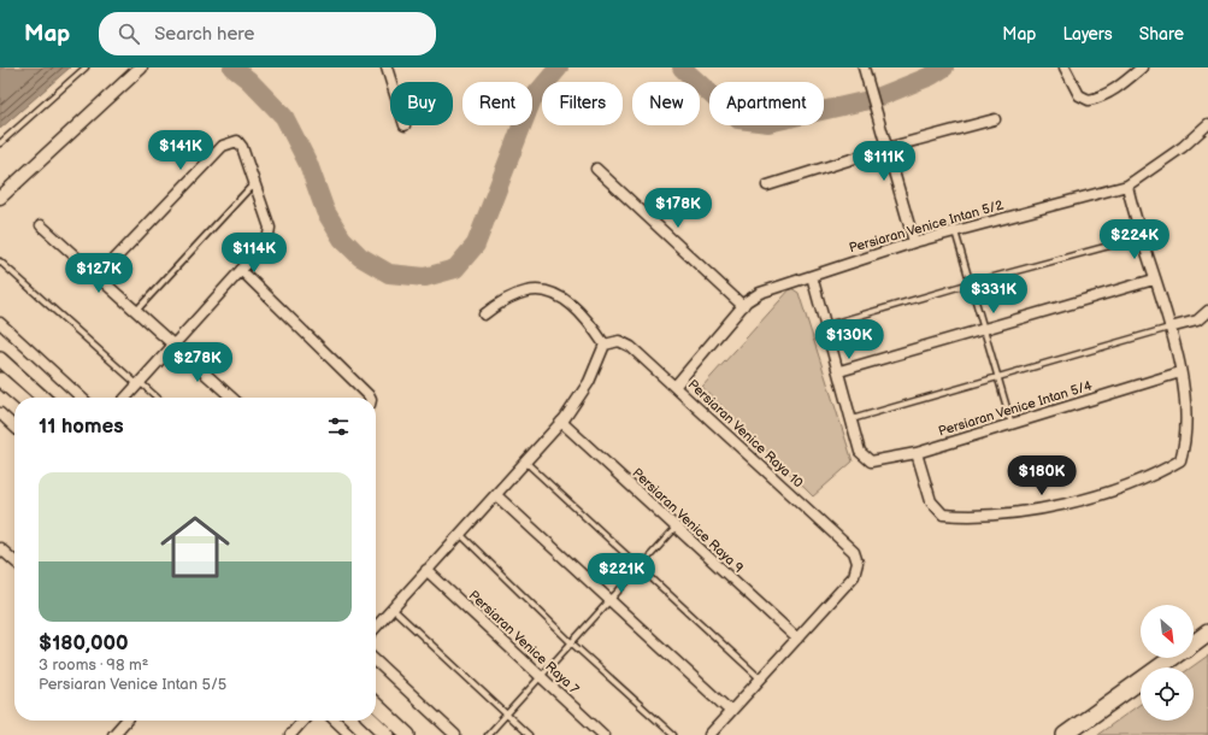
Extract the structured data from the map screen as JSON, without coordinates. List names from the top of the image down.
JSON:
{
  "streets": {
    "street": [
      "Persiaran Venice Intan 5/2",
      "Persiaran Venice Intan 5/4",
      "Persiaran Venice Raya 10",
      "Persiaran Venice Raya 9",
      "Persiaran Venice Raya 7"
    ]
  },
  "crossings": [
    ["Persiaran Venice Intan 5/2", "Persiaran Venice Raya 10"],
    ["Persiaran Venice Raya 10", "Persiaran Venice Raya 9"]
  ],
  "north": "bottom right",
  "page": {
    "header": "Map",
    "search": "Search here",
    "nav": ["Map", "Layers", "Share"],
    "chip": [
      "Buy",
      "Rent",
      "Filters",
      "New",
      "Apartment"
    ],
    "price": [
      "$141K",
      "$111K",
      "$178K",
      "$224K",
      "$114K",
      "$127K",
      "$331K",
      "$130K",
      "$278K",
      "$180K",
      "$221K"
    ],
    "heading": "11 homes",
    "list": [
      {
        "name": "$180,000",
        "note": "3 rooms · 98 m² · Persiaran Venice Intan 5/5"
      }
    ]
  }
}
